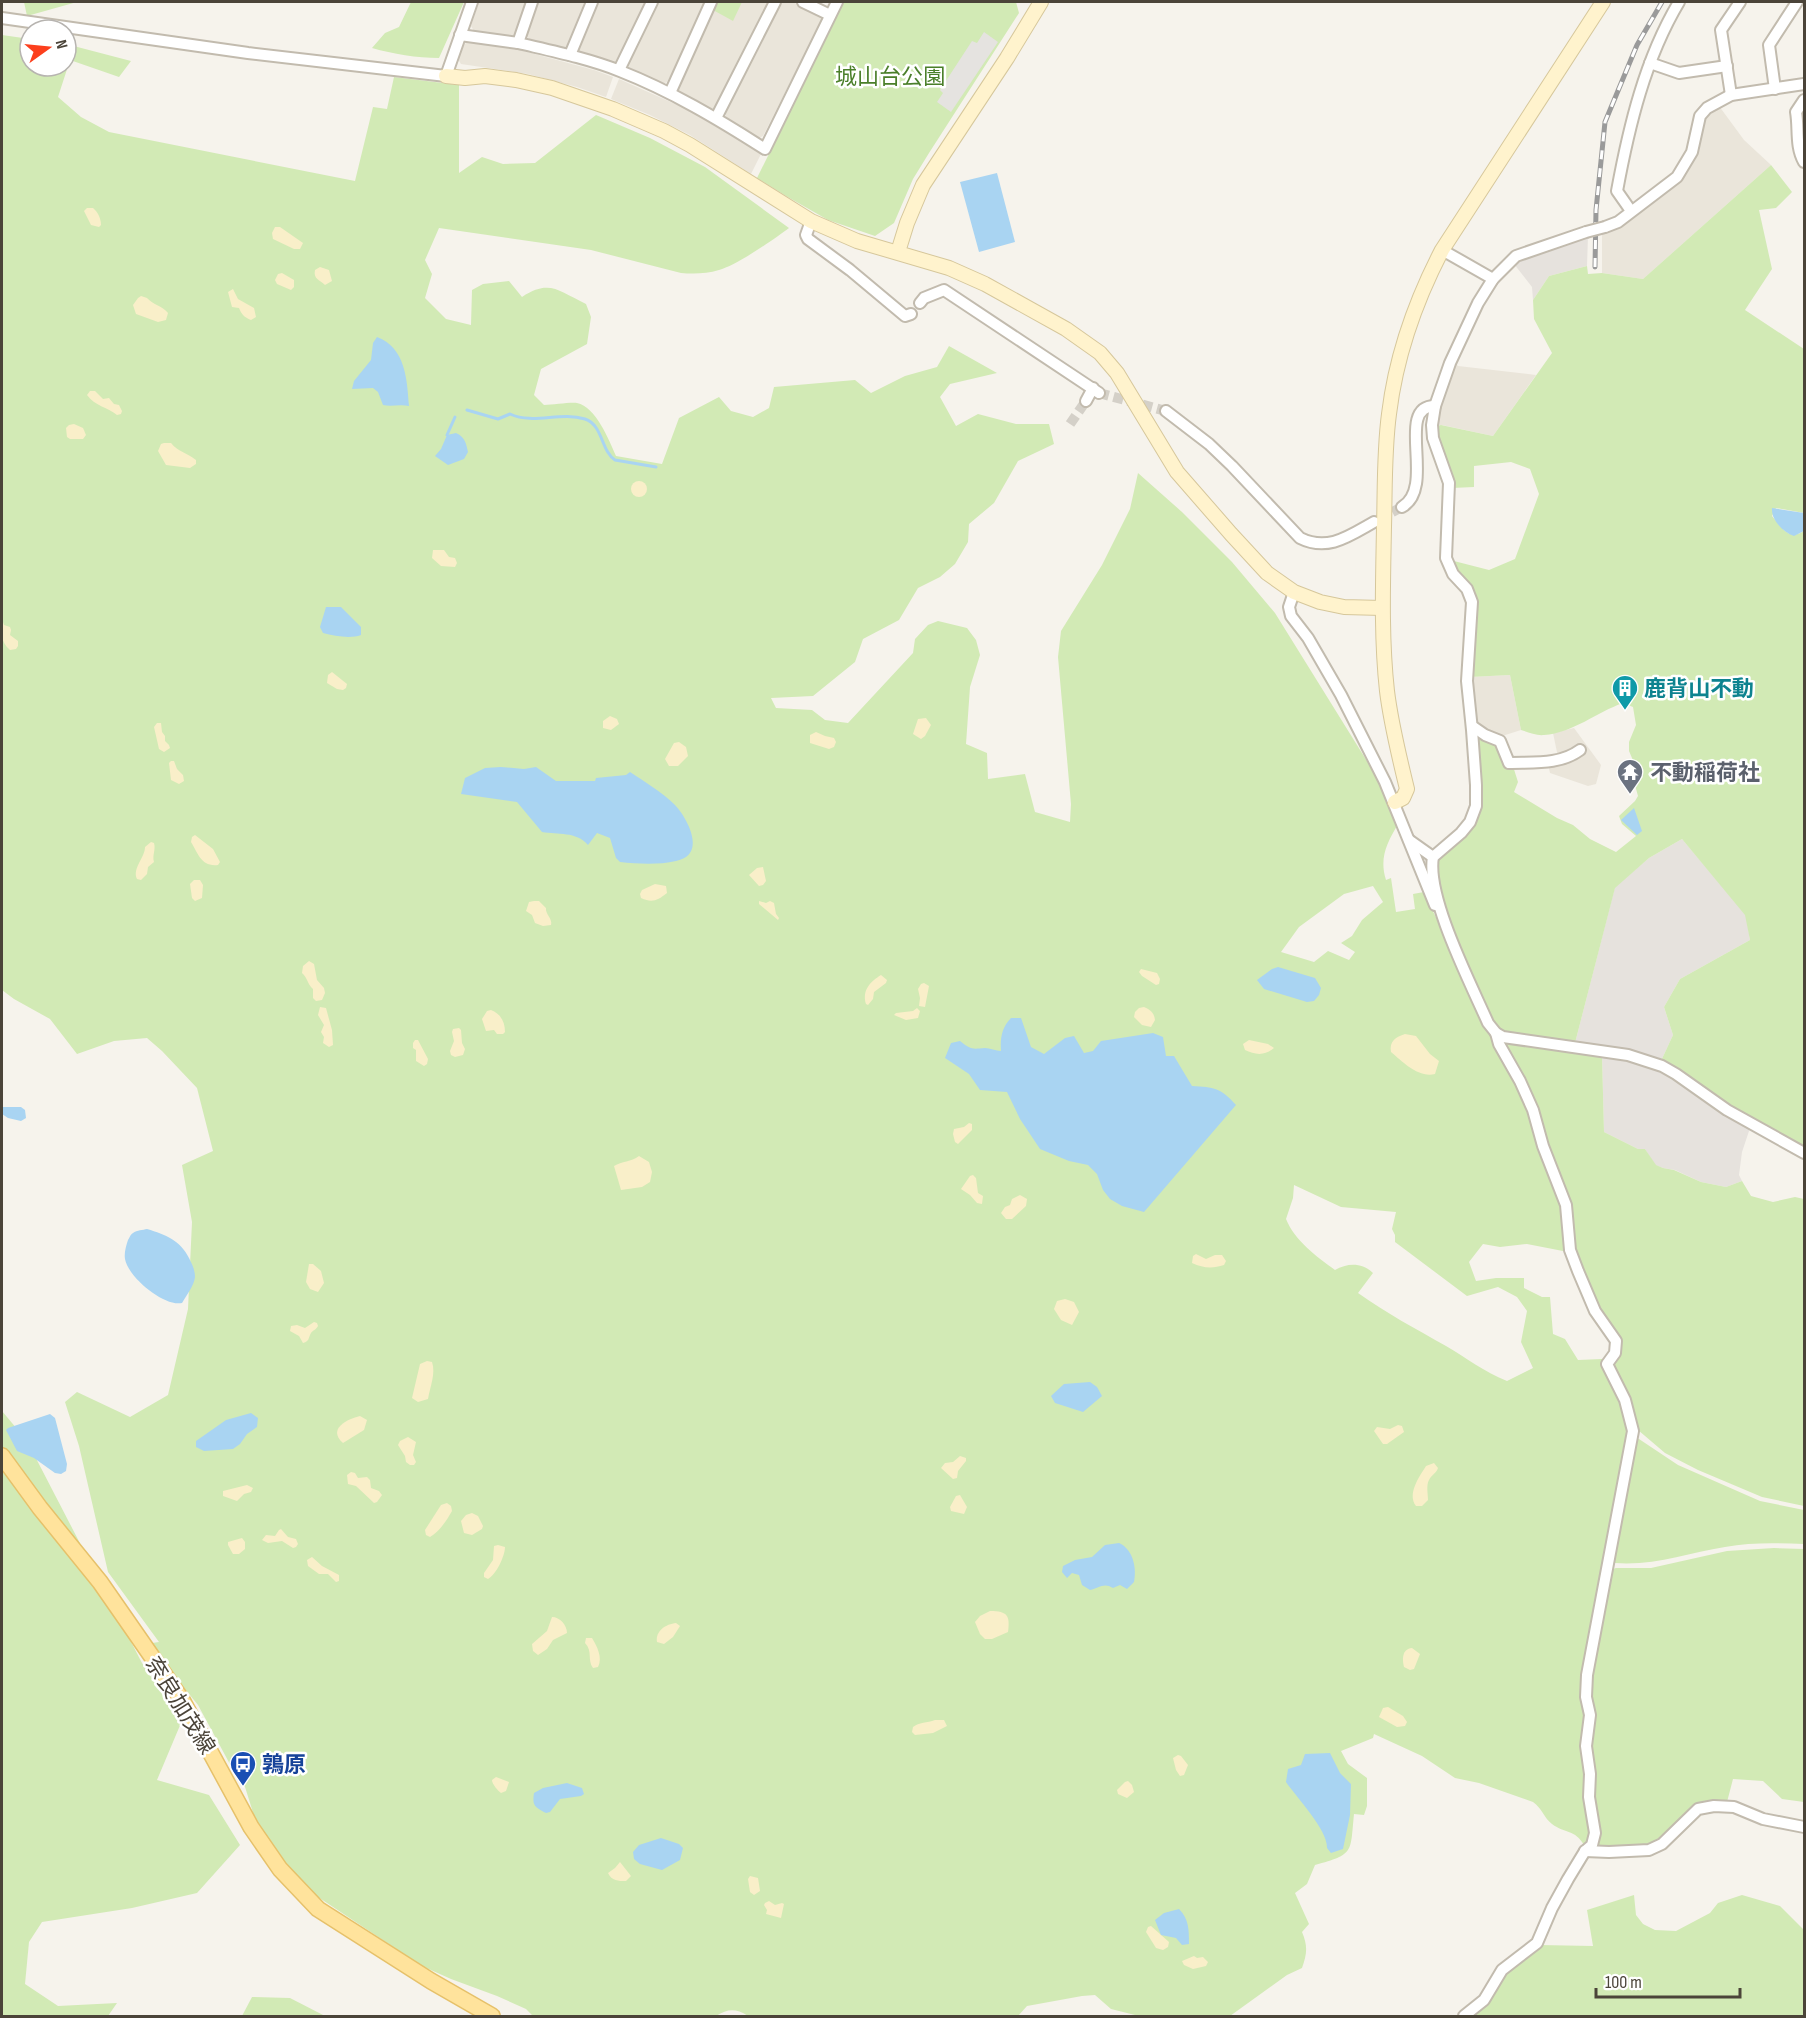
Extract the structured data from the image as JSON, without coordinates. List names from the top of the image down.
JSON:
{
  "streets": {
    "main road": ["奈良加茂線"]
  },
  "parks": ["城山台公園"],
  "places": {
    "building": ["鹿背山不動"],
    "temple": ["不動稲荷社"],
    "bus stop": ["鶉原"]
  },
  "scale_bar": "100 m",
  "north": "right"
}
